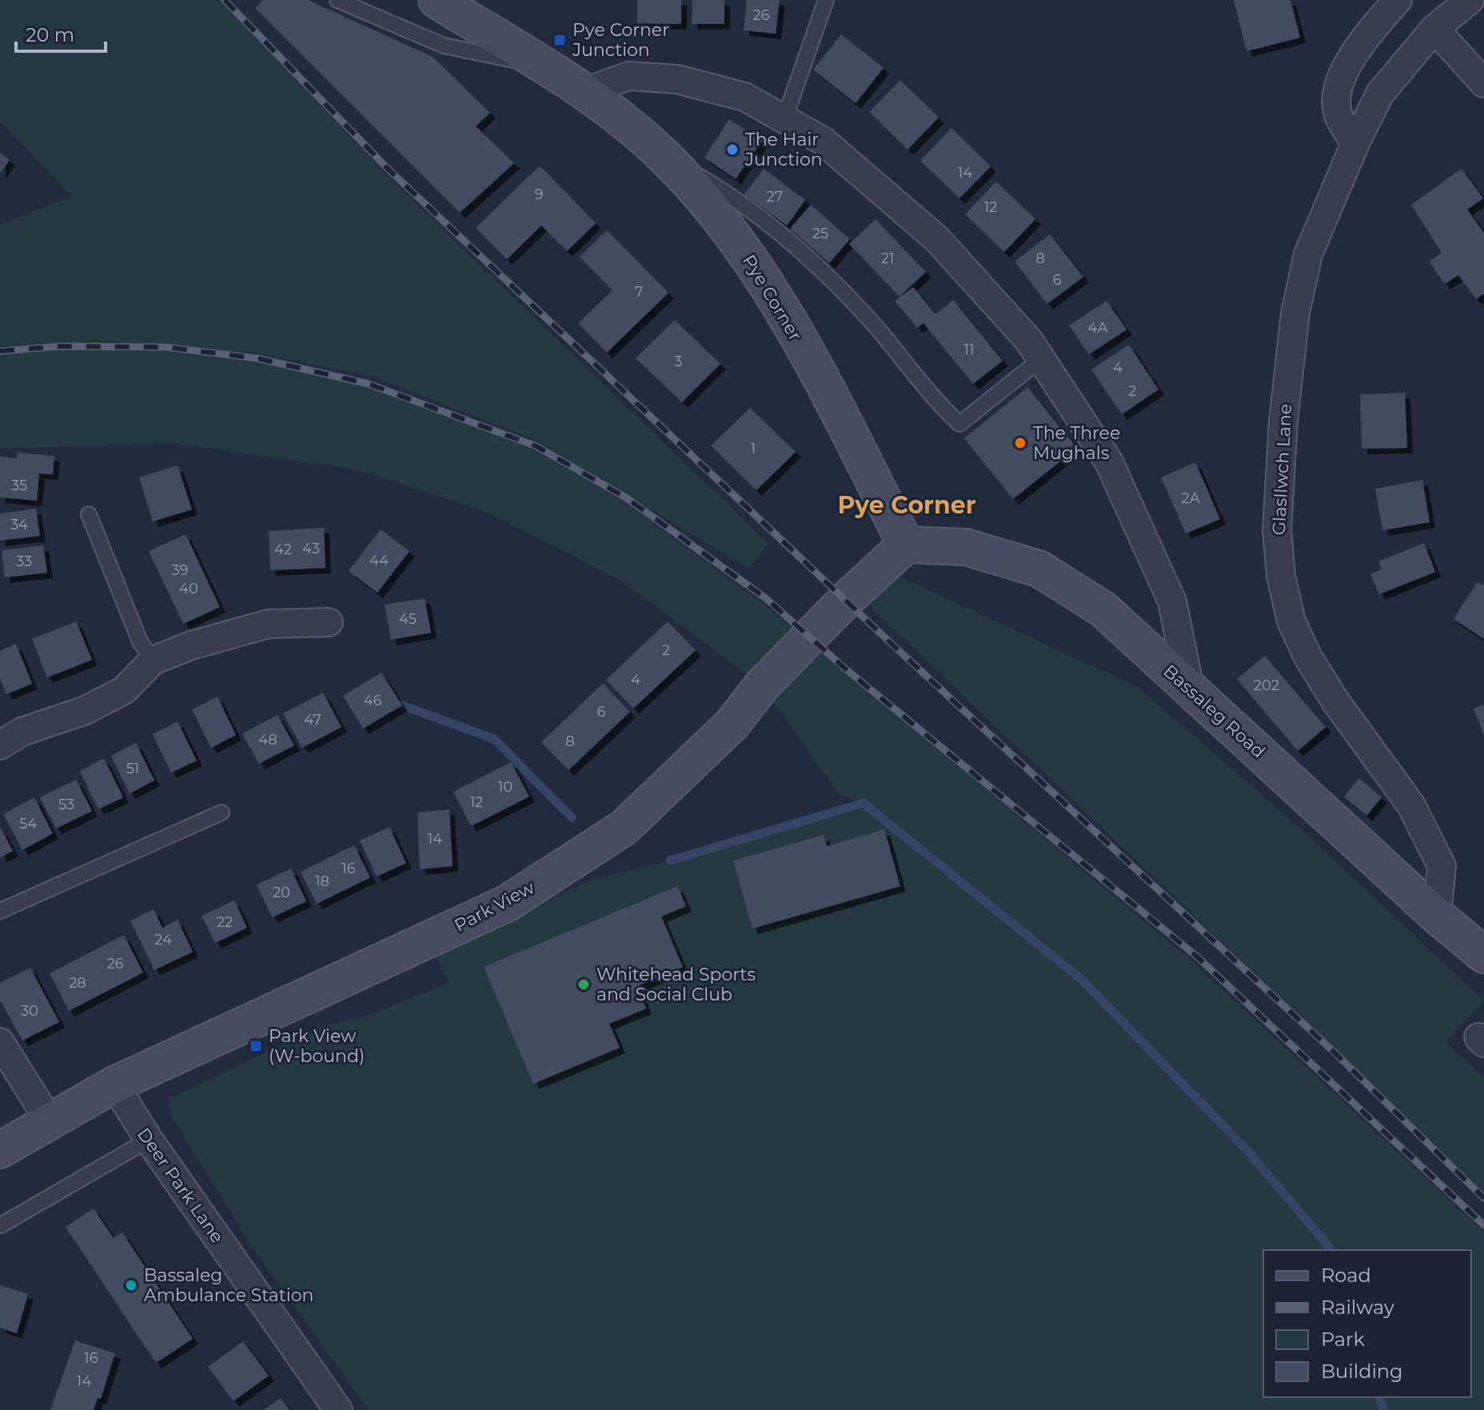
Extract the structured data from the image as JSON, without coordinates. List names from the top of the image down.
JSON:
{
  "streets": {
    "street": [
      "Pye Corner",
      "Glasllwch Lane",
      "Bassaleg Road",
      "Park View",
      "Deer Park Lane"
    ]
  },
  "crossings": [
    ["Pye Corner", "Bassaleg Road"],
    ["Pye Corner", "Park View"],
    ["Glasllwch Lane", "Bassaleg Road"],
    ["Bassaleg Road", "Park View"],
    ["Park View", "Deer Park Lane"]
  ],
  "districts": ["Pye Corner"],
  "places": {
    "transit": ["Pye Corner Junction", "Park View (W-bound)"],
    "other": [
      "The Hair Junction",
      "The Three Mughals",
      "Whitehead Sports and Social Club",
      "Bassaleg Ambulance Station"
    ]
  },
  "house_numbers": [
    "26",
    "14",
    "9",
    "27",
    "12",
    "25",
    "21",
    "8",
    "6",
    "7",
    "4A",
    "11",
    "3",
    "4",
    "2",
    "1",
    "35",
    "2A",
    "34",
    "43",
    "42",
    "44",
    "33",
    "39",
    "40",
    "45",
    "2",
    "4",
    "202",
    "46",
    "6",
    "47",
    "48",
    "8",
    "51",
    "10",
    "12",
    "53",
    "54",
    "14",
    "16",
    "18",
    "20",
    "22",
    "24",
    "26",
    "28",
    "30",
    "16",
    "14"
  ],
  "legend": [
    "Road",
    "Railway",
    "Park",
    "Building"
  ],
  "scale_bar": "20 m"
}
